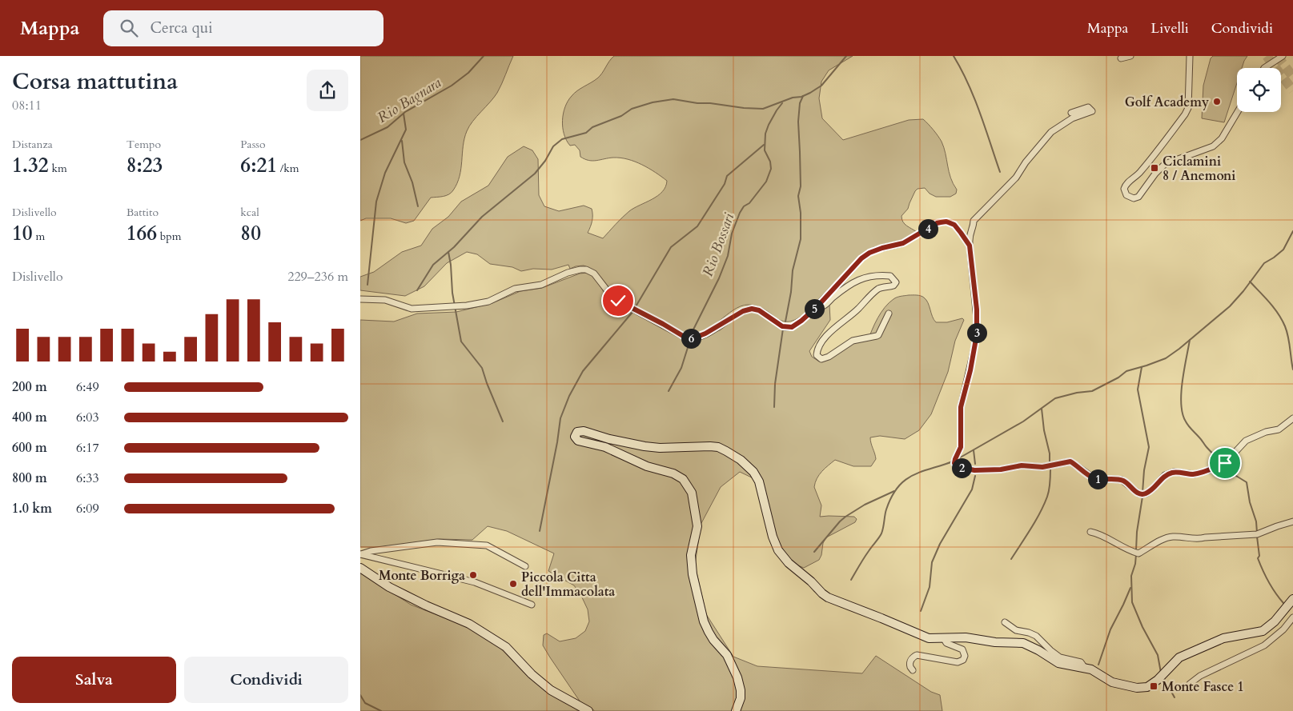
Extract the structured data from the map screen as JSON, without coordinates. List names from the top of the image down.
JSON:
{
  "water": ["Rio Bagnara", "Rio Bossari"],
  "places": {
    "other": ["Golf Academy", "Monte Borriga", "Piccola Citta dell'Immacolata"],
    "transit": ["Ciclamini 8 / Anemoni", "Monte Fasce 1"]
  },
  "page": {
    "header": "Mappa",
    "search": "Cerca qui",
    "nav": ["Mappa", "Livelli", "Condividi"],
    "heading": ["Corsa mattutina", "08:11"],
    "stats": [
      ["Distanza", "1.32 km"],
      ["Tempo", "8:23"],
      ["Passo", "6:21 /km"],
      ["Dislivello", "10 m"],
      ["Battito", "166 bpm"],
      ["kcal", "80"]
    ],
    "pins": [
      "4",
      "5",
      "3",
      "6",
      "2",
      "1"
    ],
    "chart": ["Dislivello", "229–236 m"],
    "list": [
      {
        "name": "200 m",
        "note": "6:49"
      },
      {
        "name": "400 m",
        "note": "6:03"
      },
      {
        "name": "600 m",
        "note": "6:17"
      },
      {
        "name": "800 m",
        "note": "6:33"
      },
      {
        "name": "1.0 km",
        "note": "6:09"
      }
    ],
    "buttons": ["Salva", "Condividi"]
  }
}
